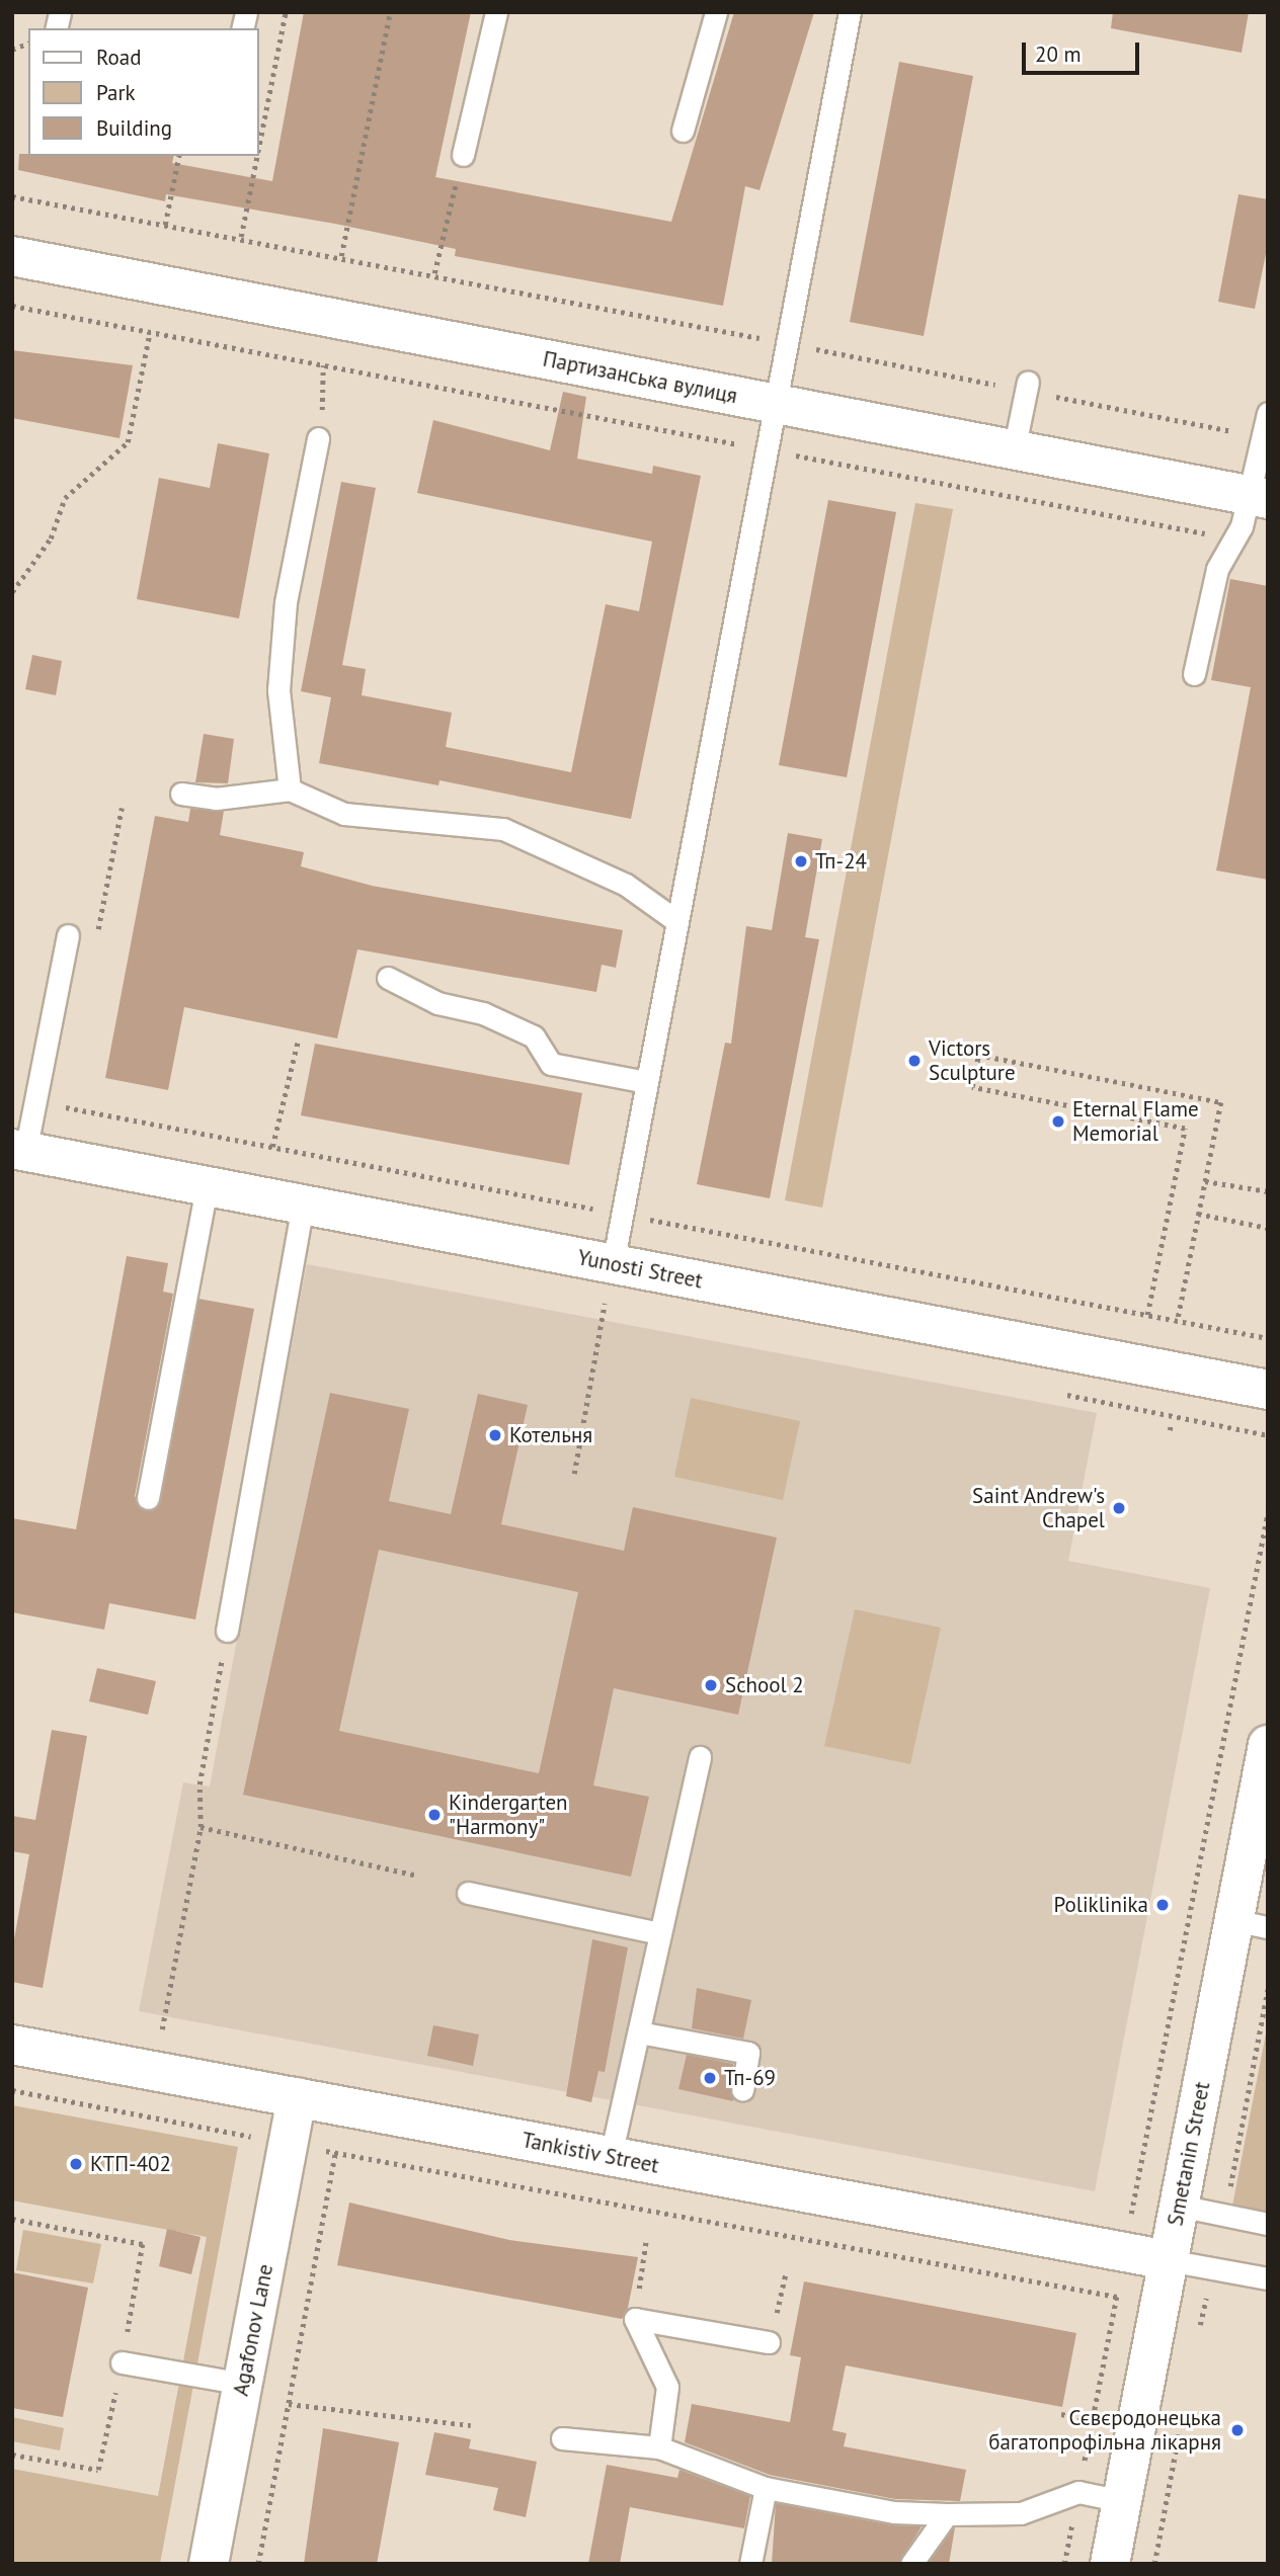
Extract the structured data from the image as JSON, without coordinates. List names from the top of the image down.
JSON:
{
  "streets": {
    "street": [
      "Партизанська вулиця",
      "Yunosti Street",
      "Tankistiv Street",
      "Smetanin Street",
      "Agafonov Lane"
    ]
  },
  "crossings": [
    ["Tankistiv Street", "Smetanin Street"],
    ["Tankistiv Street", "Agafonov Lane"]
  ],
  "places": [
    "Тп-24",
    "Victors Sculpture",
    "Eternal Flame Memorial",
    "Котельня",
    "Saint Andrew's Chapel",
    "School 2",
    "Kindergarten \"Harmony\"",
    "Poliklinika",
    "Тп-69",
    "КТП-402",
    "Сєвєродонецька багатопрофільна лікарня"
  ],
  "legend": ["Road", "Park", "Building"],
  "scale_bar": "20 m"
}
